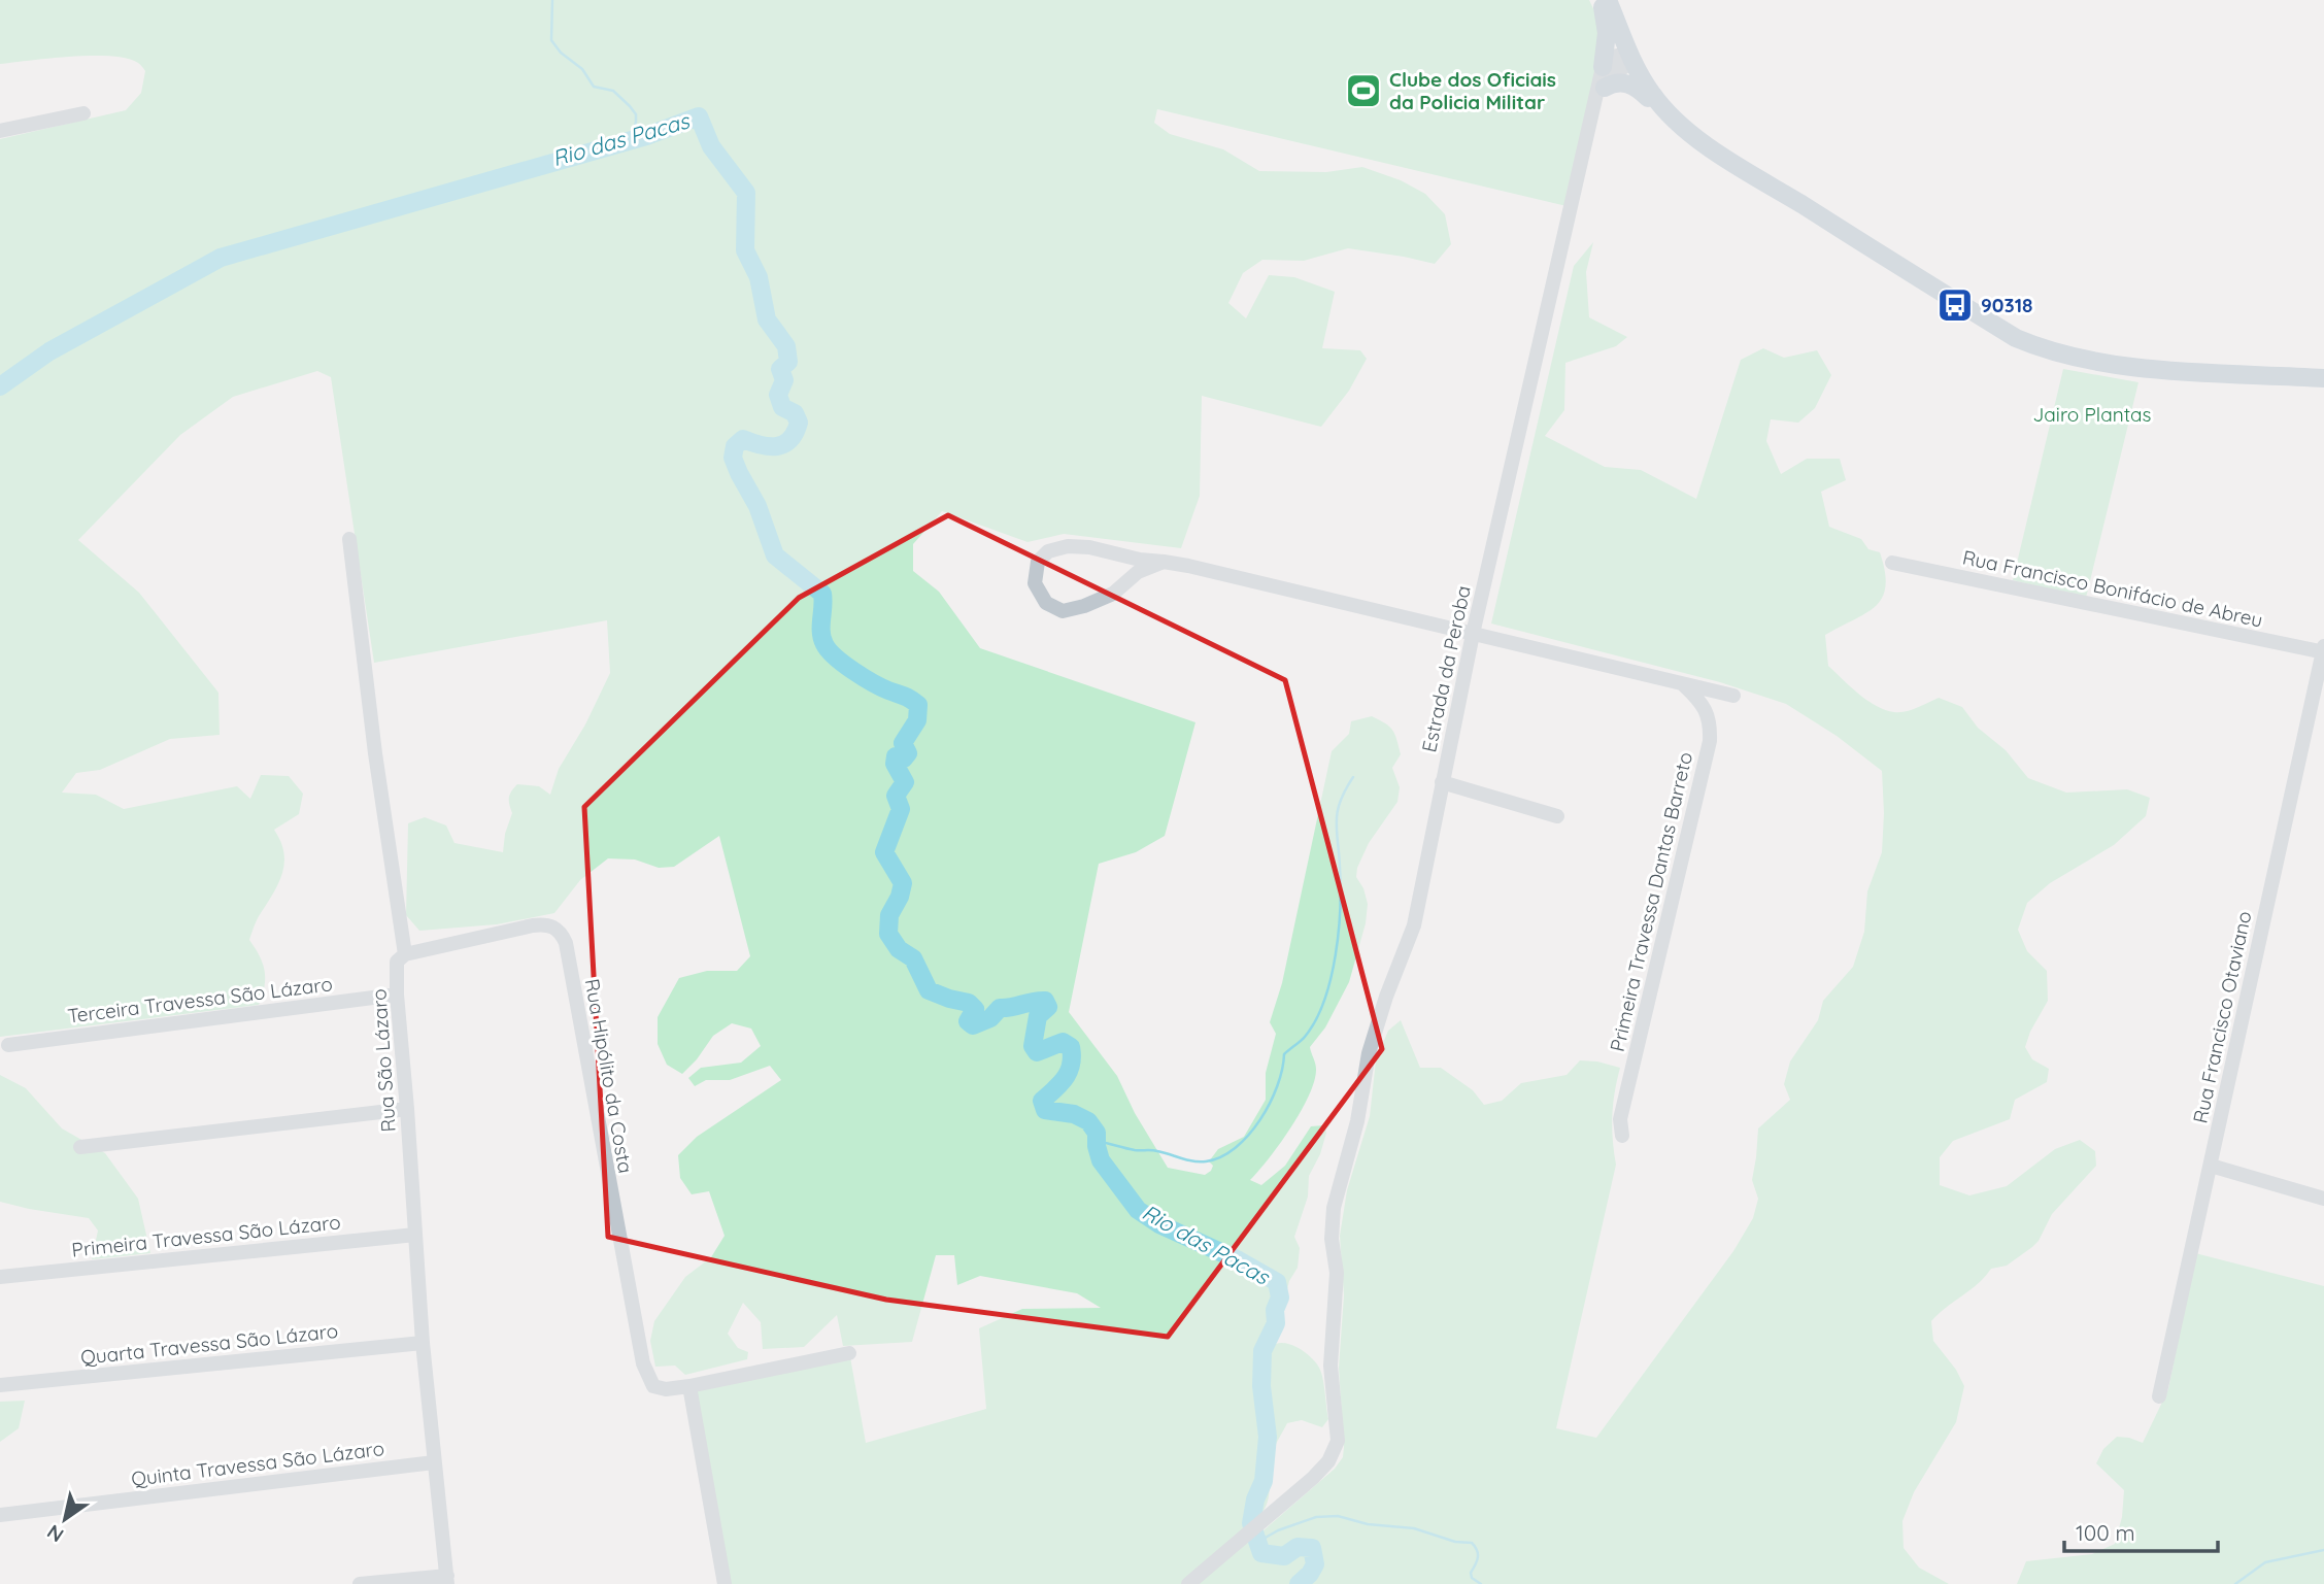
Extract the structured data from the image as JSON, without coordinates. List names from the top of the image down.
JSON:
{
  "streets": {
    "street": [
      "Rua Francisco Bonifácio de Abreu",
      "Estrada da Peroba",
      "Primeira Travessa Dantas Barreto",
      "Terceira Travessa São Lázaro",
      "Rua Francisco Otaviano",
      "Rua São Lázaro",
      "Rua Hipólito da Costa",
      "Primeira Travessa São Lázaro",
      "Quarta Travessa São Lázaro",
      "Quinta Travessa São Lázaro"
    ]
  },
  "crossings": [
    ["Rua Francisco Bonifácio de Abreu", "Rua Francisco Otaviano"],
    ["Terceira Travessa São Lázaro", "Rua São Lázaro"],
    ["Rua São Lázaro", "Rua Hipólito da Costa"],
    ["Rua São Lázaro", "Primeira Travessa São Lázaro"],
    ["Rua São Lázaro", "Quarta Travessa São Lázaro"],
    ["Rua São Lázaro", "Quinta Travessa São Lázaro"]
  ],
  "water": ["Rio das Pacas"],
  "parks": ["Jairo Plantas"],
  "places": {
    "sports": ["Clube dos Oficiais da Policia Militar"],
    "bus stop": ["90318"]
  },
  "scale_bar": "100 m",
  "north": "bottom left"
}
